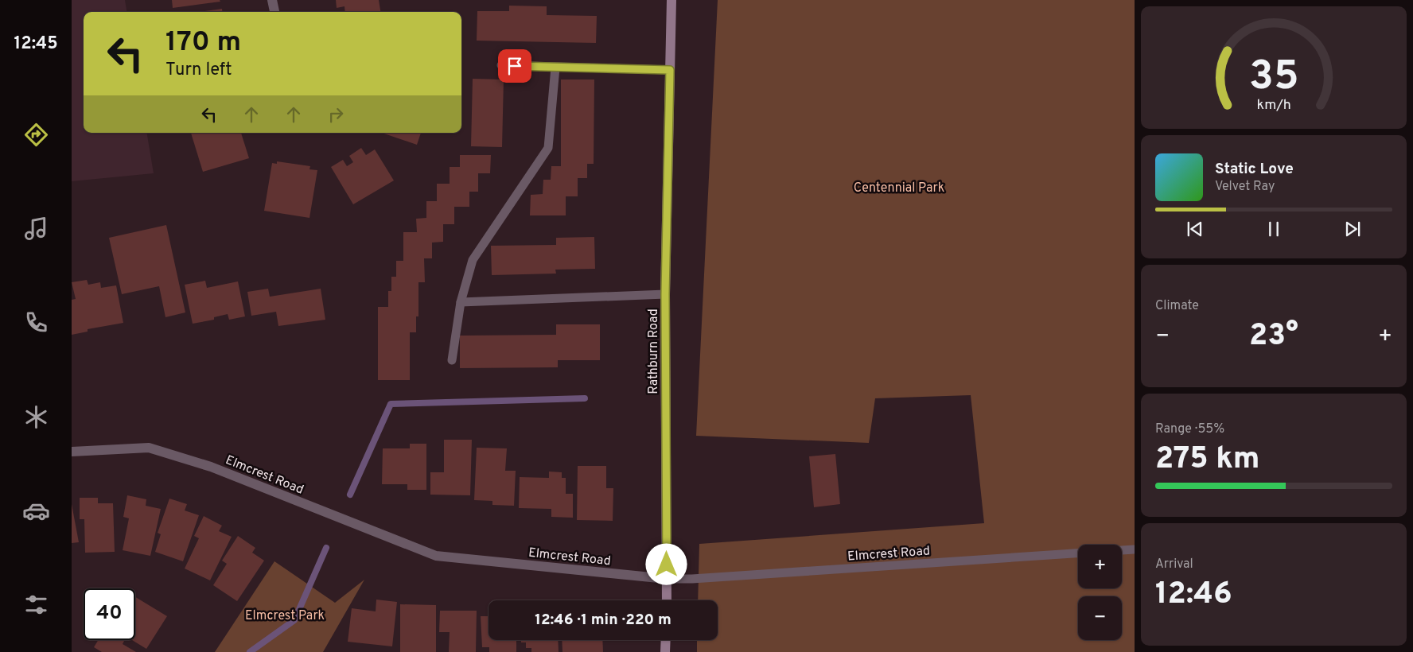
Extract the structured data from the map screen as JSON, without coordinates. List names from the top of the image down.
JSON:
{
  "streets": {
    "street": ["Rathburn Road", "Elmcrest Road"]
  },
  "crossings": [
    ["Rathburn Road", "Elmcrest Road"]
  ],
  "parks": ["Centennial Park", "Elmcrest Park"],
  "page": {
    "tabs": "12:45",
    "turn": ["170 m", "Turn left"],
    "song": ["Static Love", "Velvet Ray"],
    "tile": [
      "Climate",
      ["Range · 55%", "275 km"],
      ["Arrival", "12:46"]
    ],
    "heat": ["−", "23°", "+"],
    "map_buttons": ["+", "−"],
    "limit": "40",
    "trip": "12:46 · 1 min · 220 m",
    "gauge": ["35", "km/h"]
  }
}
